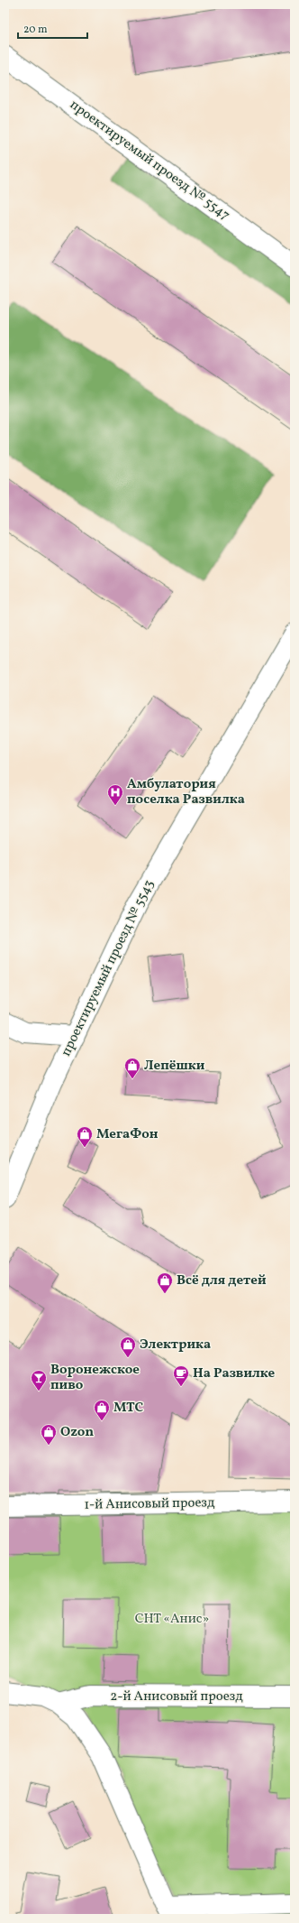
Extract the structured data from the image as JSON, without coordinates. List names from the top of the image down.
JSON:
{
  "streets": {
    "street": [
      "проектируемый проезд № 5547",
      "проектируемый проезд № 5543",
      "1-й Анисовый проезд",
      "2-й Анисовый проезд"
    ]
  },
  "parks": ["СНТ «Анис»"],
  "places": {
    "hospital": ["Амбулатория поселка Развилка"],
    "shop": [
      "Лепёшки",
      "МегаФон",
      "Всё для детей",
      "Электрика",
      "МТС",
      "Ozon"
    ],
    "cafe": ["На Развилке"],
    "bar": ["Воронежское пиво"]
  },
  "scale_bar": "20 m"
}
